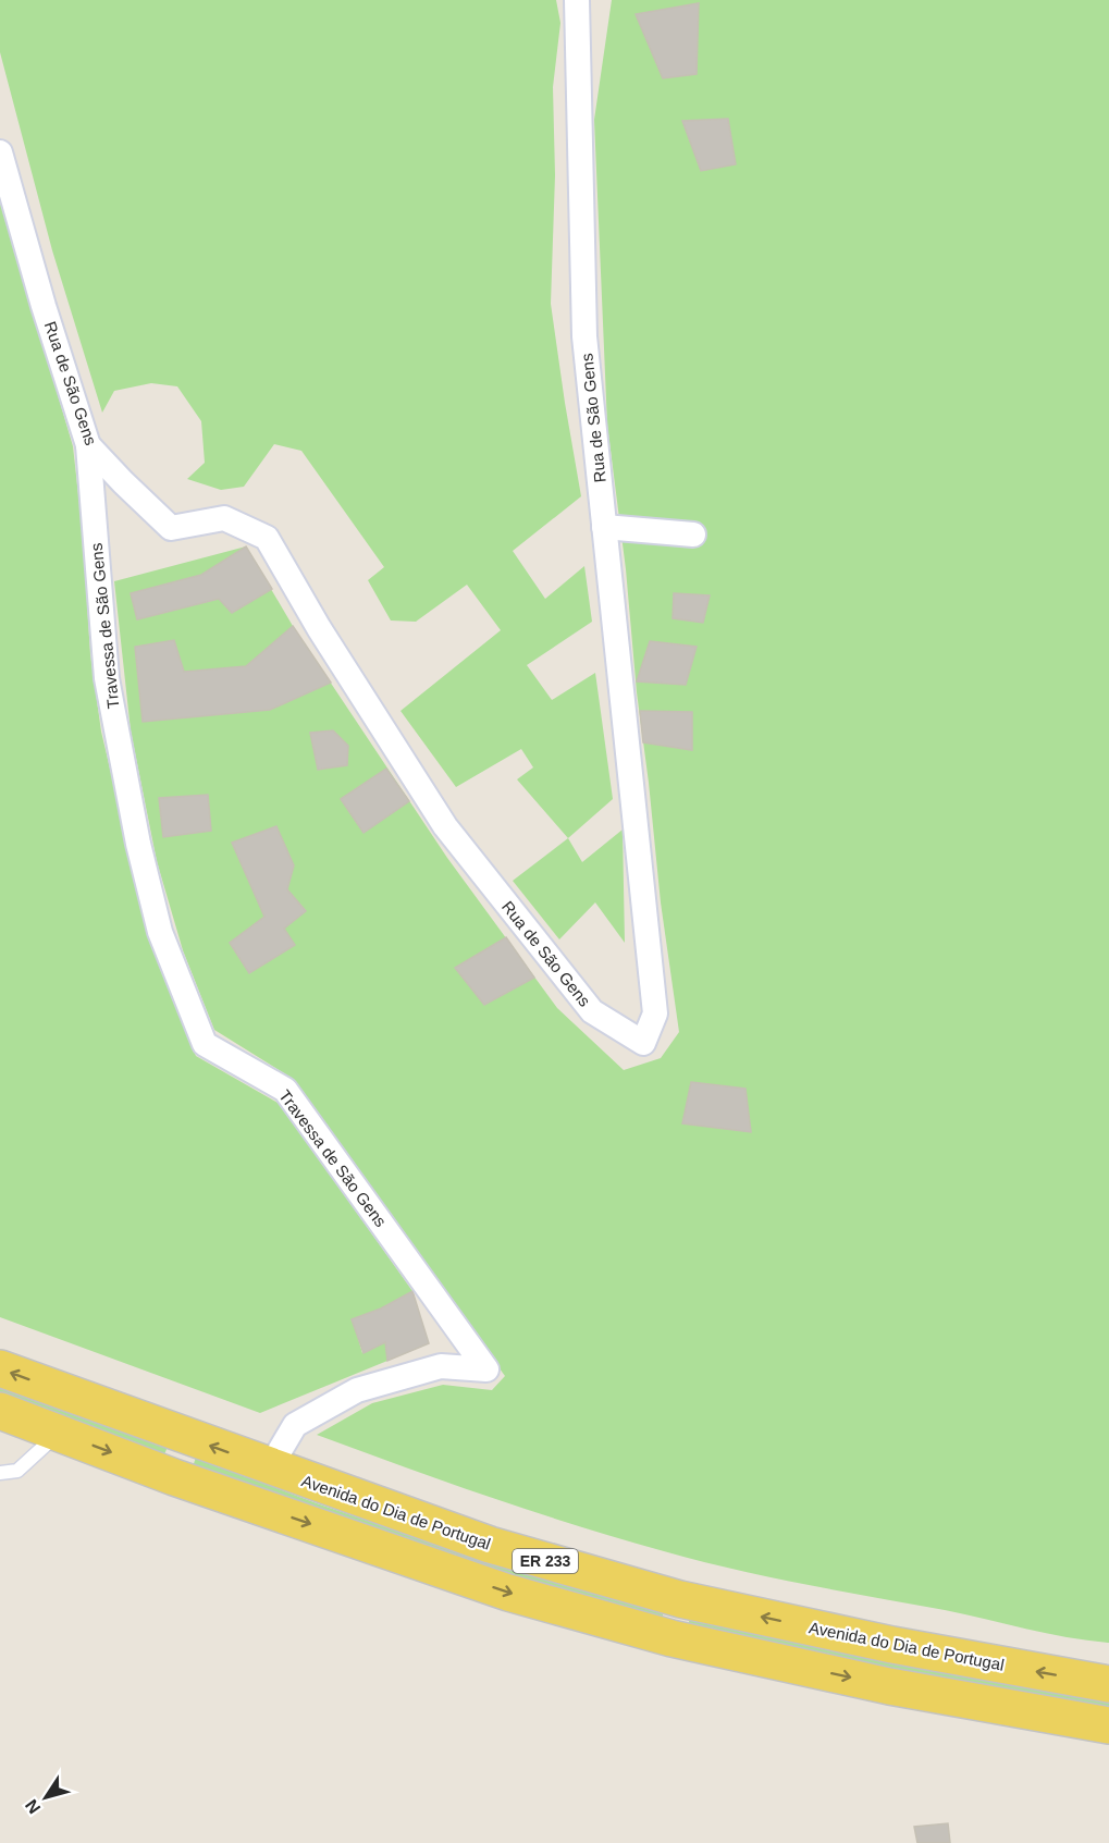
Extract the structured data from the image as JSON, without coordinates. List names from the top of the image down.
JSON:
{
  "streets": {
    "main road": ["Avenida do Dia de Portugal", "ER 233"],
    "street": ["Rua de São Gens", "Travessa de São Gens"]
  },
  "crossings": [
    ["Rua de São Gens", "Travessa de São Gens"],
    ["Travessa de São Gens", "Avenida do Dia de Portugal"]
  ],
  "north": "bottom left"
}
